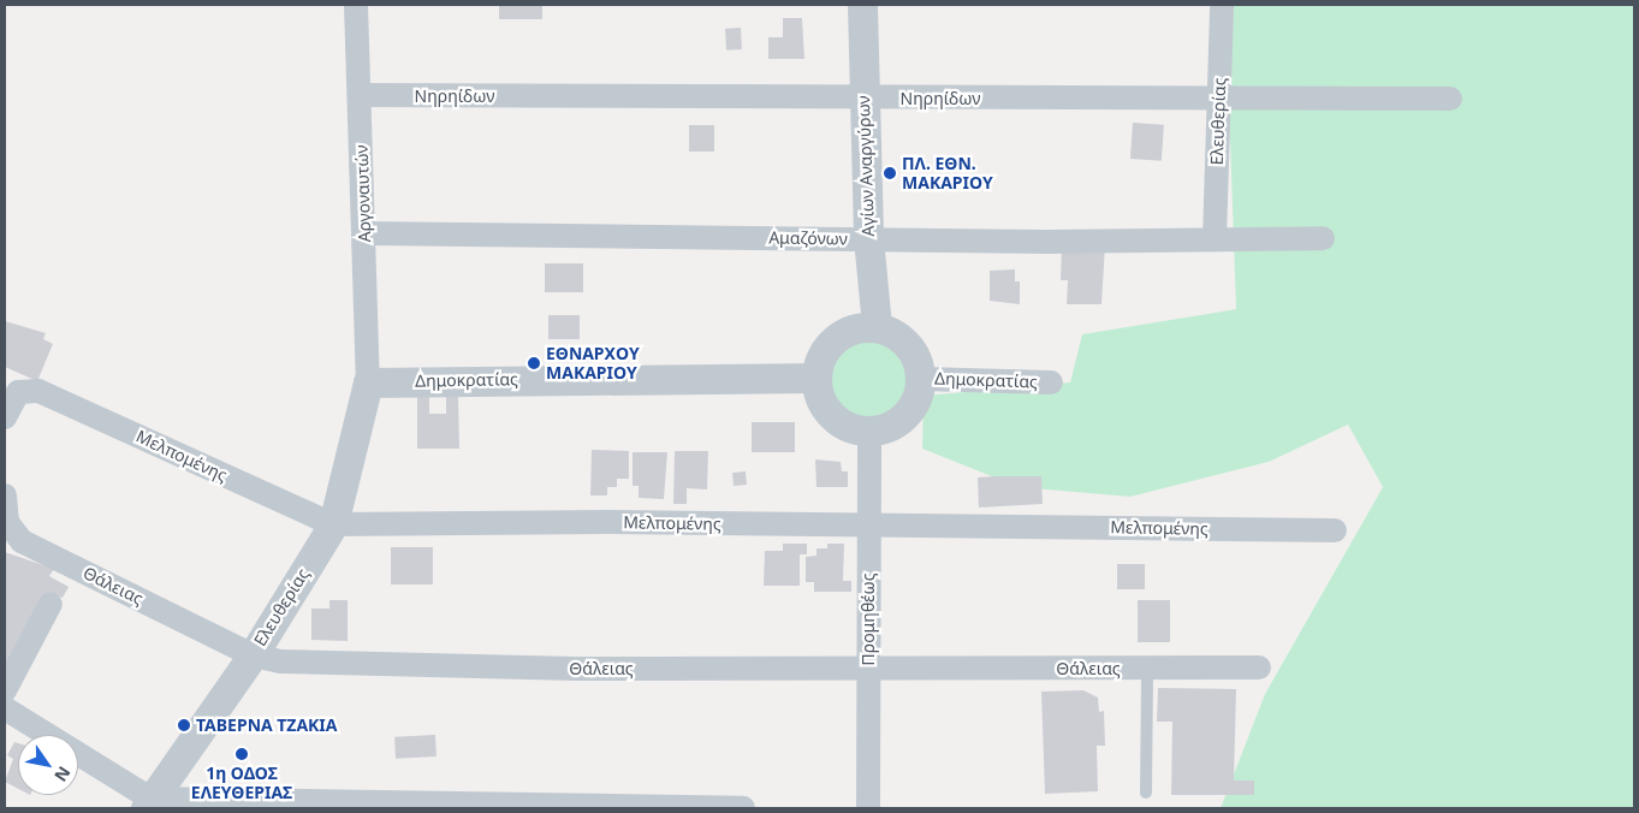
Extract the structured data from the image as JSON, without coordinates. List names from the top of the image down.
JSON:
{
  "streets": {
    "street": [
      "Νηρηίδων",
      "Ελευθερίας",
      "Αγίων Αναργύρων",
      "Αργοναυτών",
      "Αμαζόνων",
      "Δημοκρατίας",
      "Μελπομένης",
      "Θάλειας",
      "Προμηθέως"
    ]
  },
  "crossings": [
    ["Νηρηίδων", "Ελευθερίας"],
    ["Νηρηίδων", "Αγίων Αναργύρων"],
    ["Νηρηίδων", "Αργοναυτών"],
    ["Ελευθερίας", "Αργοναυτών"],
    ["Ελευθερίας", "Αμαζόνων"],
    ["Ελευθερίας", "Δημοκρατίας"],
    ["Ελευθερίας", "Μελπομένης"],
    ["Ελευθερίας", "Θάλειας"],
    ["Αγίων Αναργύρων", "Αμαζόνων"],
    ["Αγίων Αναργύρων", "Δημοκρατίας"],
    ["Αγίων Αναργύρων", "Προμηθέως"],
    ["Αργοναυτών", "Αμαζόνων"],
    ["Αργοναυτών", "Δημοκρατίας"],
    ["Δημοκρατίας", "Προμηθέως"],
    ["Μελπομένης", "Προμηθέως"],
    ["Θάλειας", "Προμηθέως"]
  ],
  "places": [
    "ΠΛ. ΕΘΝ. ΜΑΚΑΡΙΟΥ",
    "ΕΘΝΑΡΧΟΥ ΜΑΚΑΡΙΟΥ",
    "ΤΑΒΕΡΝΑ ΤΖΑΚΙΑ",
    "1η ΟΔΟΣ ΕΛΕΥΘΕΡΙΑΣ"
  ],
  "north": "bottom right"
}
